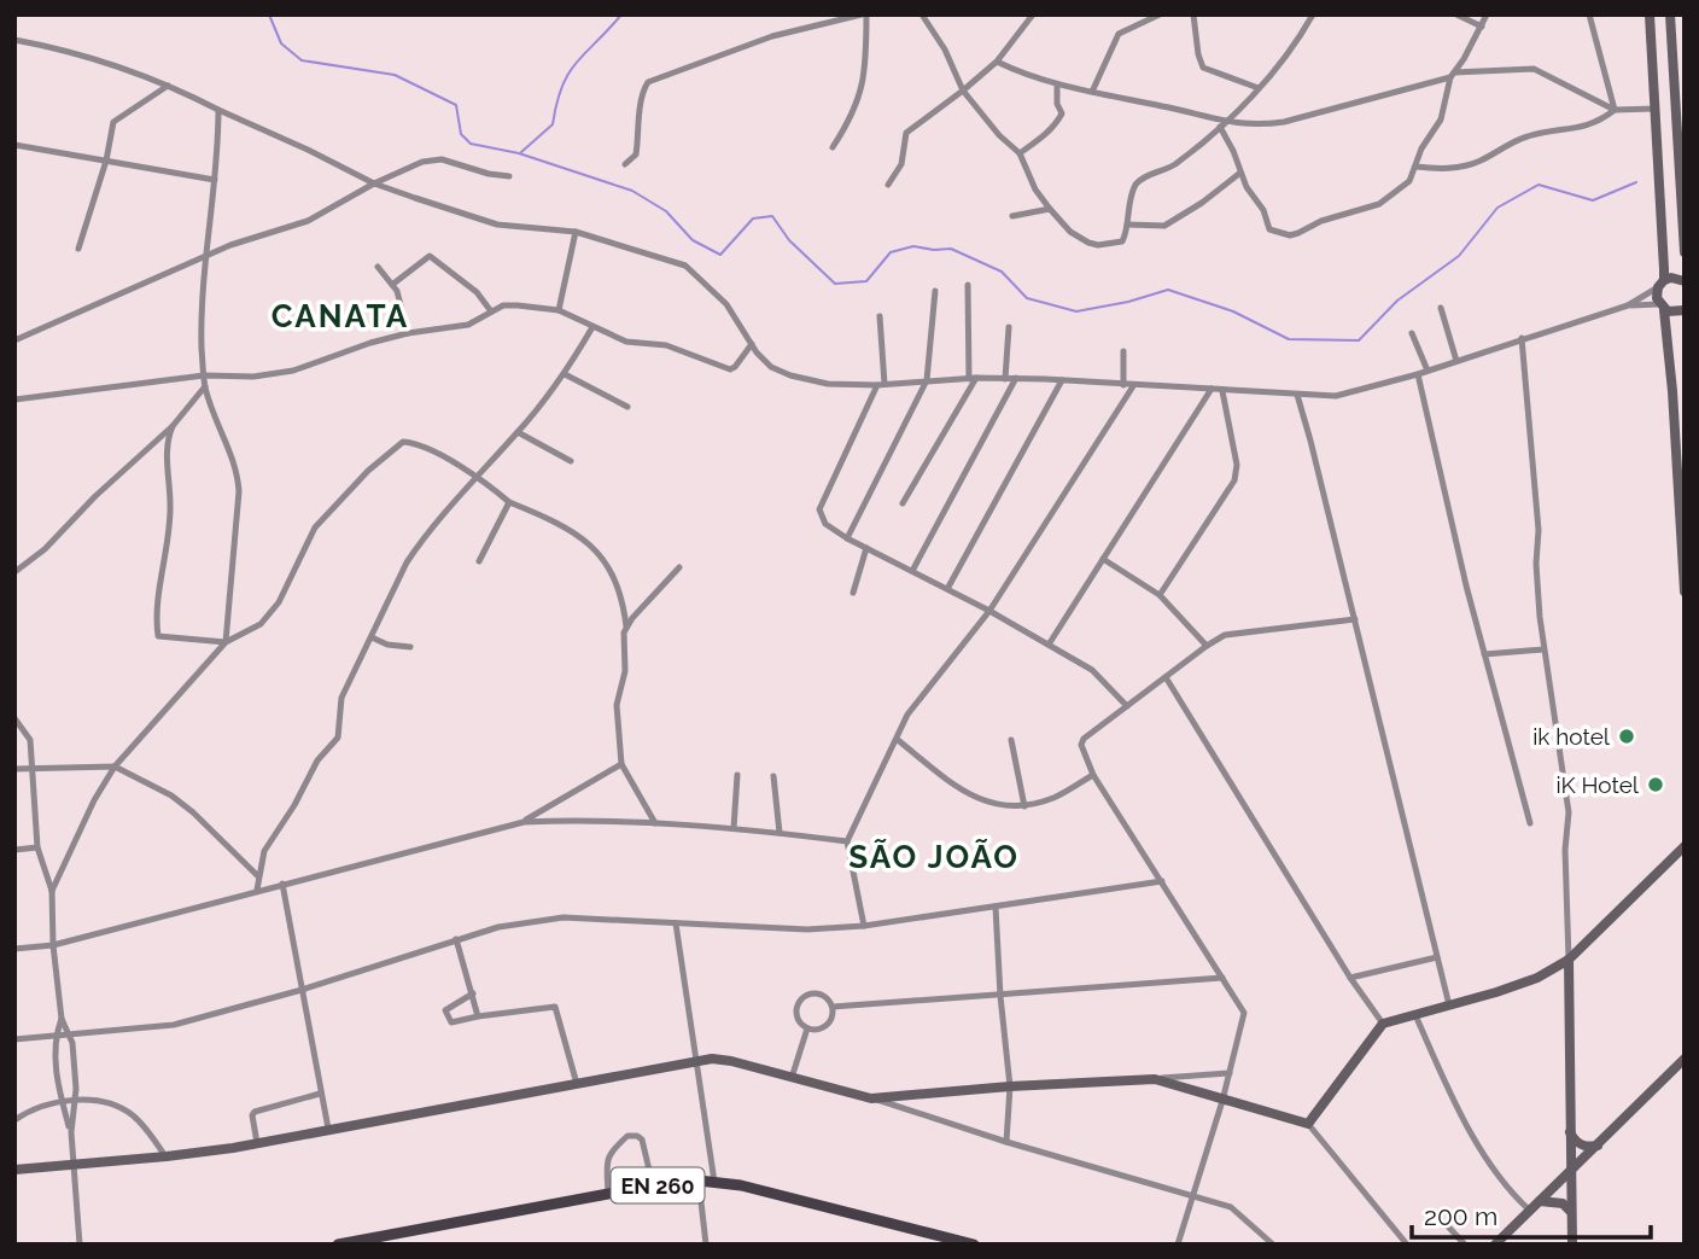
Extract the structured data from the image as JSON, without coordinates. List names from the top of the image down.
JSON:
{
  "streets": {
    "main road": ["EN 260"]
  },
  "districts": ["CANATA", "SÃO JOÃO"],
  "places": ["ik hotel", "iK Hotel"],
  "scale_bar": "200 m"
}
